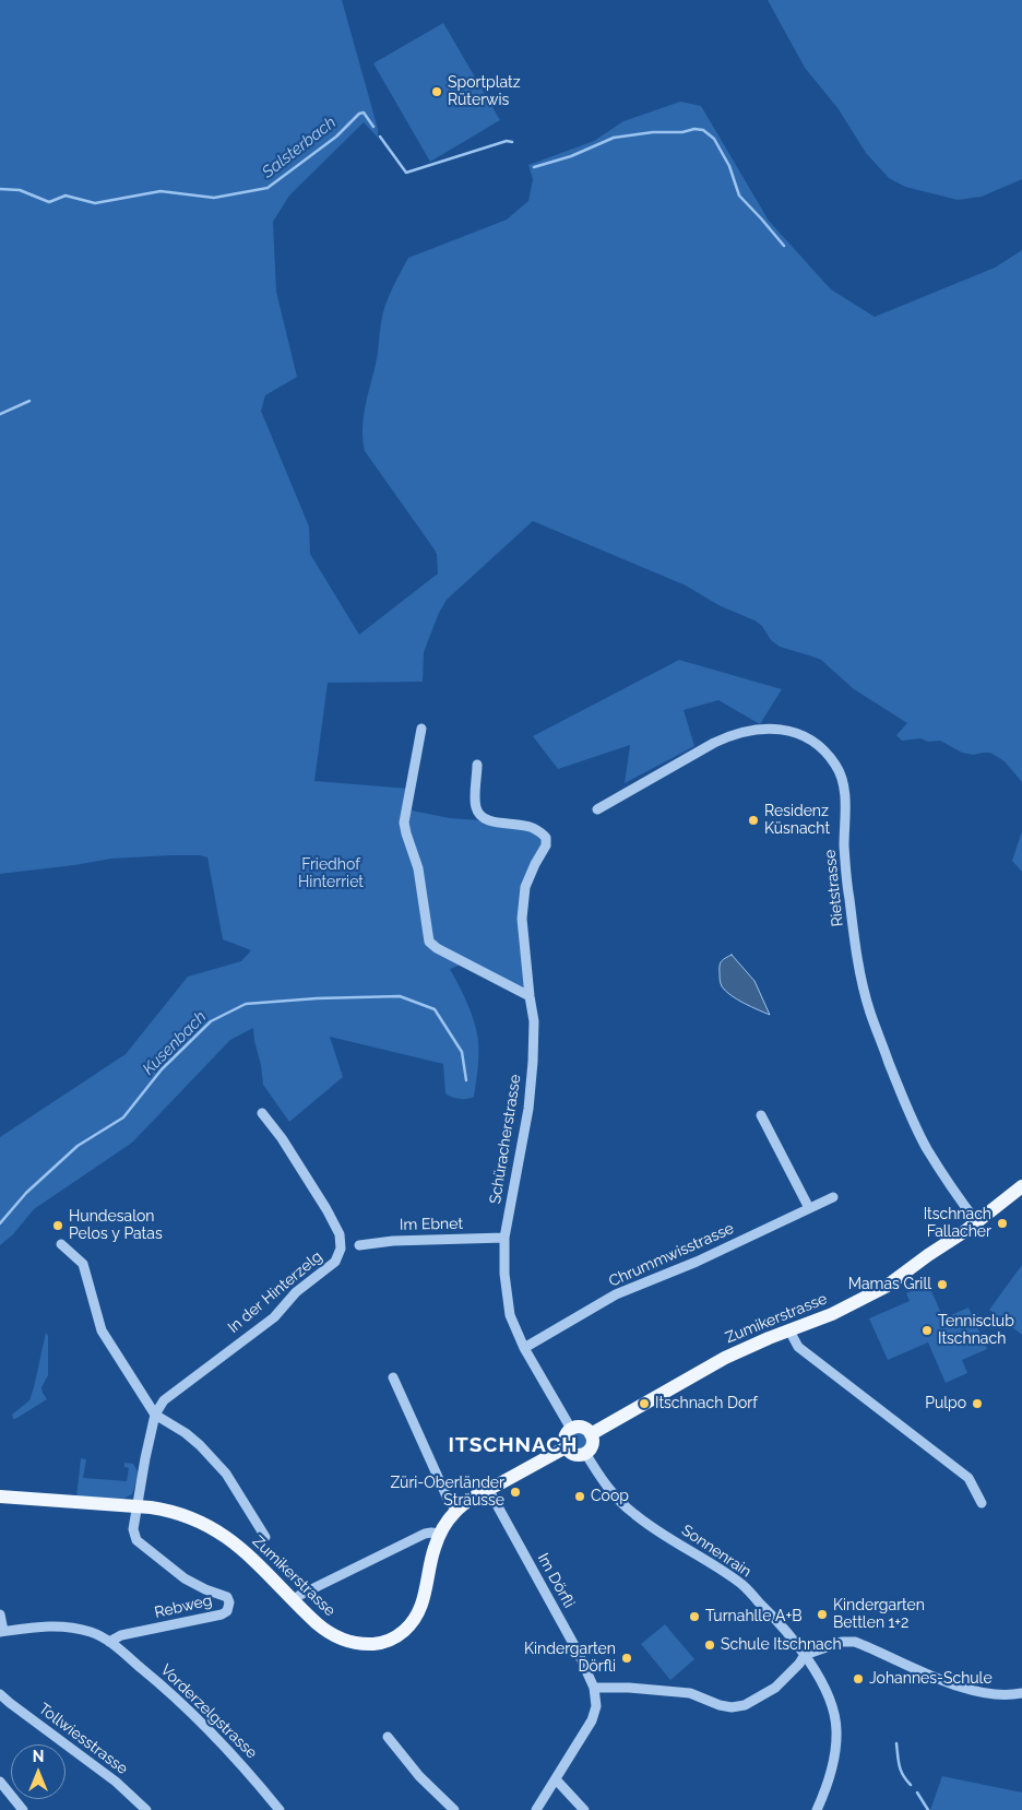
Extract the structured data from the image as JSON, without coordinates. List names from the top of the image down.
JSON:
{
  "streets": {
    "main road": ["Zumikerstrasse"],
    "street": [
      "Rietstrasse",
      "Schüracherstrasse",
      "Im Ebnet",
      "Chrummwisstrasse",
      "In der Hinterzelg",
      "Sonnenrain",
      "Im Dörfli",
      "Rebweg",
      "Vorderzelgstrasse",
      "Tollwiesstrasse"
    ]
  },
  "crossings": [
    ["Rietstrasse", "Zumikerstrasse"],
    ["Schüracherstrasse", "Im Ebnet"],
    ["Schüracherstrasse", "Chrummwisstrasse"],
    ["Schüracherstrasse", "Zumikerstrasse"],
    ["Schüracherstrasse", "Sonnenrain"],
    ["In der Hinterzelg", "Rebweg"],
    ["Zumikerstrasse", "Sonnenrain"],
    ["Zumikerstrasse", "Im Dörfli"],
    ["Zumikerstrasse", "Rebweg"],
    ["Rebweg", "Vorderzelgstrasse"]
  ],
  "districts": ["ITSCHNACH"],
  "water": ["Salsterbach", "Kusenbach"],
  "parks": ["Friedhof Hinterriet"],
  "places": [
    "Sportplatz Rüterwis",
    "Residenz Küsnacht",
    "Itschnach Fallacher",
    "Hundesalon Pelos y Patas",
    "Mamas Grill",
    "Tennisclub Itschnach",
    "Itschnach Dorf",
    "Pulpo",
    "Züri-Oberländer Sträusse",
    "Coop",
    "Kindergarten Bettlen 1+2",
    "Turnahlle A+B",
    "Schule Itschnach",
    "Kindergarten Dörfli",
    "Johannes-Schule"
  ],
  "north": "top"
}
